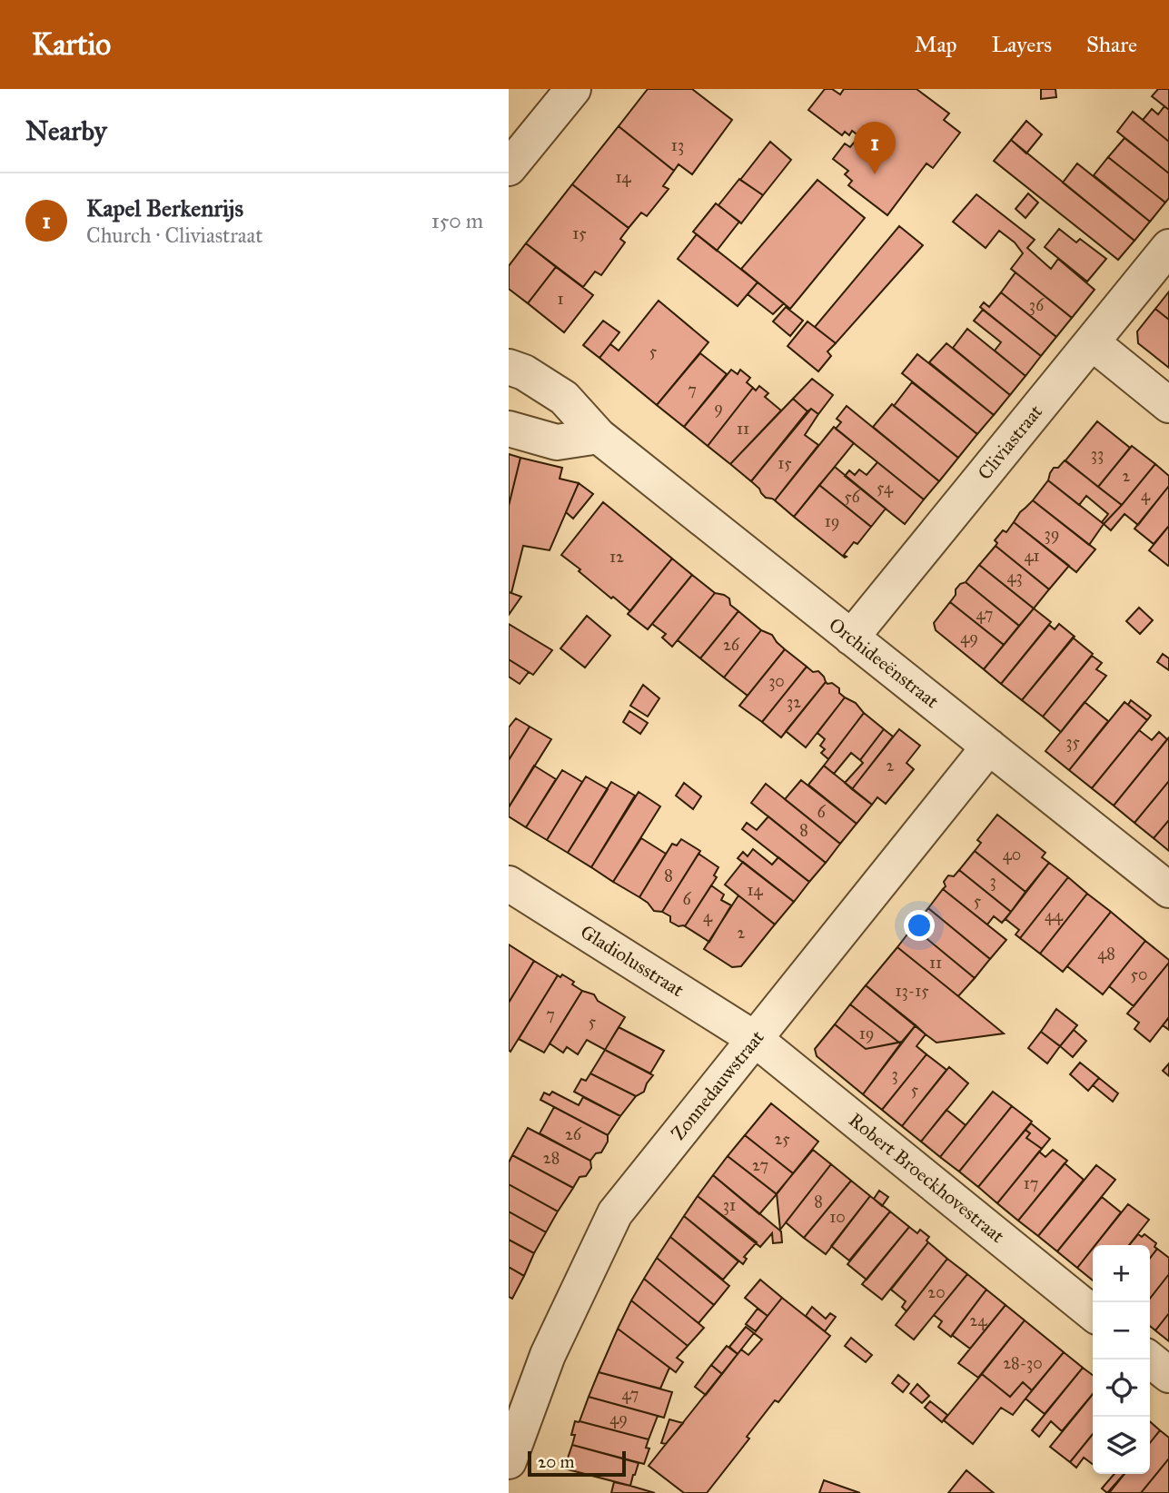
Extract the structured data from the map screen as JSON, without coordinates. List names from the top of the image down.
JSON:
{
  "streets": {
    "street": [
      "Cliviastraat",
      "Orchideeënstraat",
      "Gladiolusstraat",
      "Zonnedauwstraat",
      "Robert Broeckhovestraat"
    ]
  },
  "crossings": [
    ["Cliviastraat", "Orchideeënstraat"],
    ["Orchideeënstraat", "Zonnedauwstraat"],
    ["Gladiolusstraat", "Zonnedauwstraat"],
    ["Gladiolusstraat", "Robert Broeckhovestraat"],
    ["Zonnedauwstraat", "Robert Broeckhovestraat"]
  ],
  "house_numbers": [
    "13",
    "14",
    "15",
    "1",
    "36",
    "5",
    "7",
    "9",
    "11",
    "33",
    "15",
    "2",
    "54",
    "4",
    "56",
    "19",
    "39",
    "41",
    "12",
    "43",
    "47",
    "49",
    "26",
    "30",
    "32",
    "35",
    "2",
    "6",
    "8",
    "40",
    "8",
    "3",
    "14",
    "6",
    "5",
    "44",
    "4",
    "2",
    "48",
    "11",
    "50",
    "13-15",
    "7",
    "5",
    "19",
    "3",
    "5",
    "26",
    "25",
    "28",
    "27",
    "17",
    "8",
    "31",
    "10",
    "20",
    "24",
    "28-30",
    "47",
    "49"
  ],
  "scale_bar": "20 m",
  "page": {
    "header": "Kartio",
    "nav": ["Map", "Layers", "Share"],
    "heading": "Nearby",
    "pins": "1",
    "list": [
      {
        "mark": "1",
        "name": "Kapel Berkenrijs",
        "note": "Church · Cliviastraat",
        "value": "150 m"
      }
    ],
    "map_buttons": ["+", "−"],
    "scale": "20 m"
  }
}
